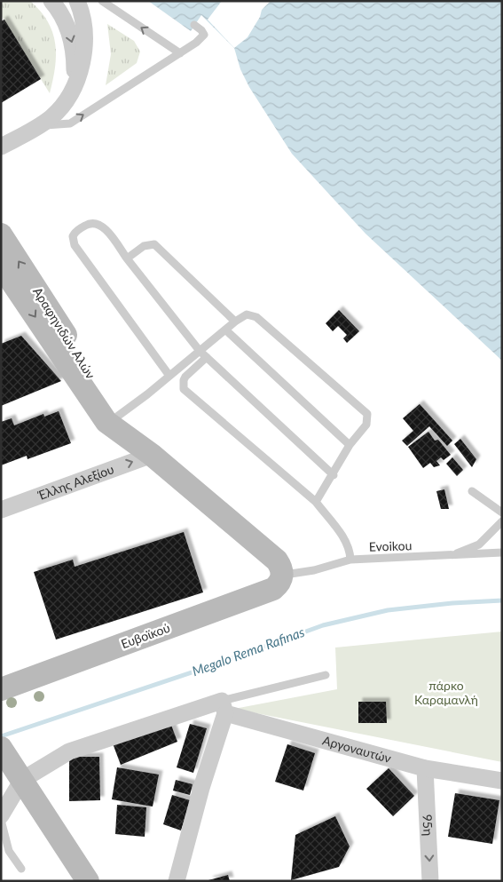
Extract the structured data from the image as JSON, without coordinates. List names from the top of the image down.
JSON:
{
  "streets": {
    "street": [
      "Αραφηνιδών Αλών",
      "Έλλης Αλεξίου",
      "Ευβοϊκού",
      "Αργοναυτών",
      "95η"
    ],
    "lane": ["Evoikou"]
  },
  "crossings": [
    ["Αραφηνιδών Αλών", "Έλλης Αλεξίου"],
    ["Αραφηνιδών Αλών", "Evoikou"],
    ["Αραφηνιδών Αλών", "Ευβοϊκού"],
    ["Evoikou", "Ευβοϊκού"],
    ["Αργοναυτών", "95η"]
  ],
  "one_way": ["Έλλης Αλεξίου", "95η"],
  "water": ["Megalo Rema Rafinas"],
  "parks": ["πάρκο Καραμανλή"]
}
